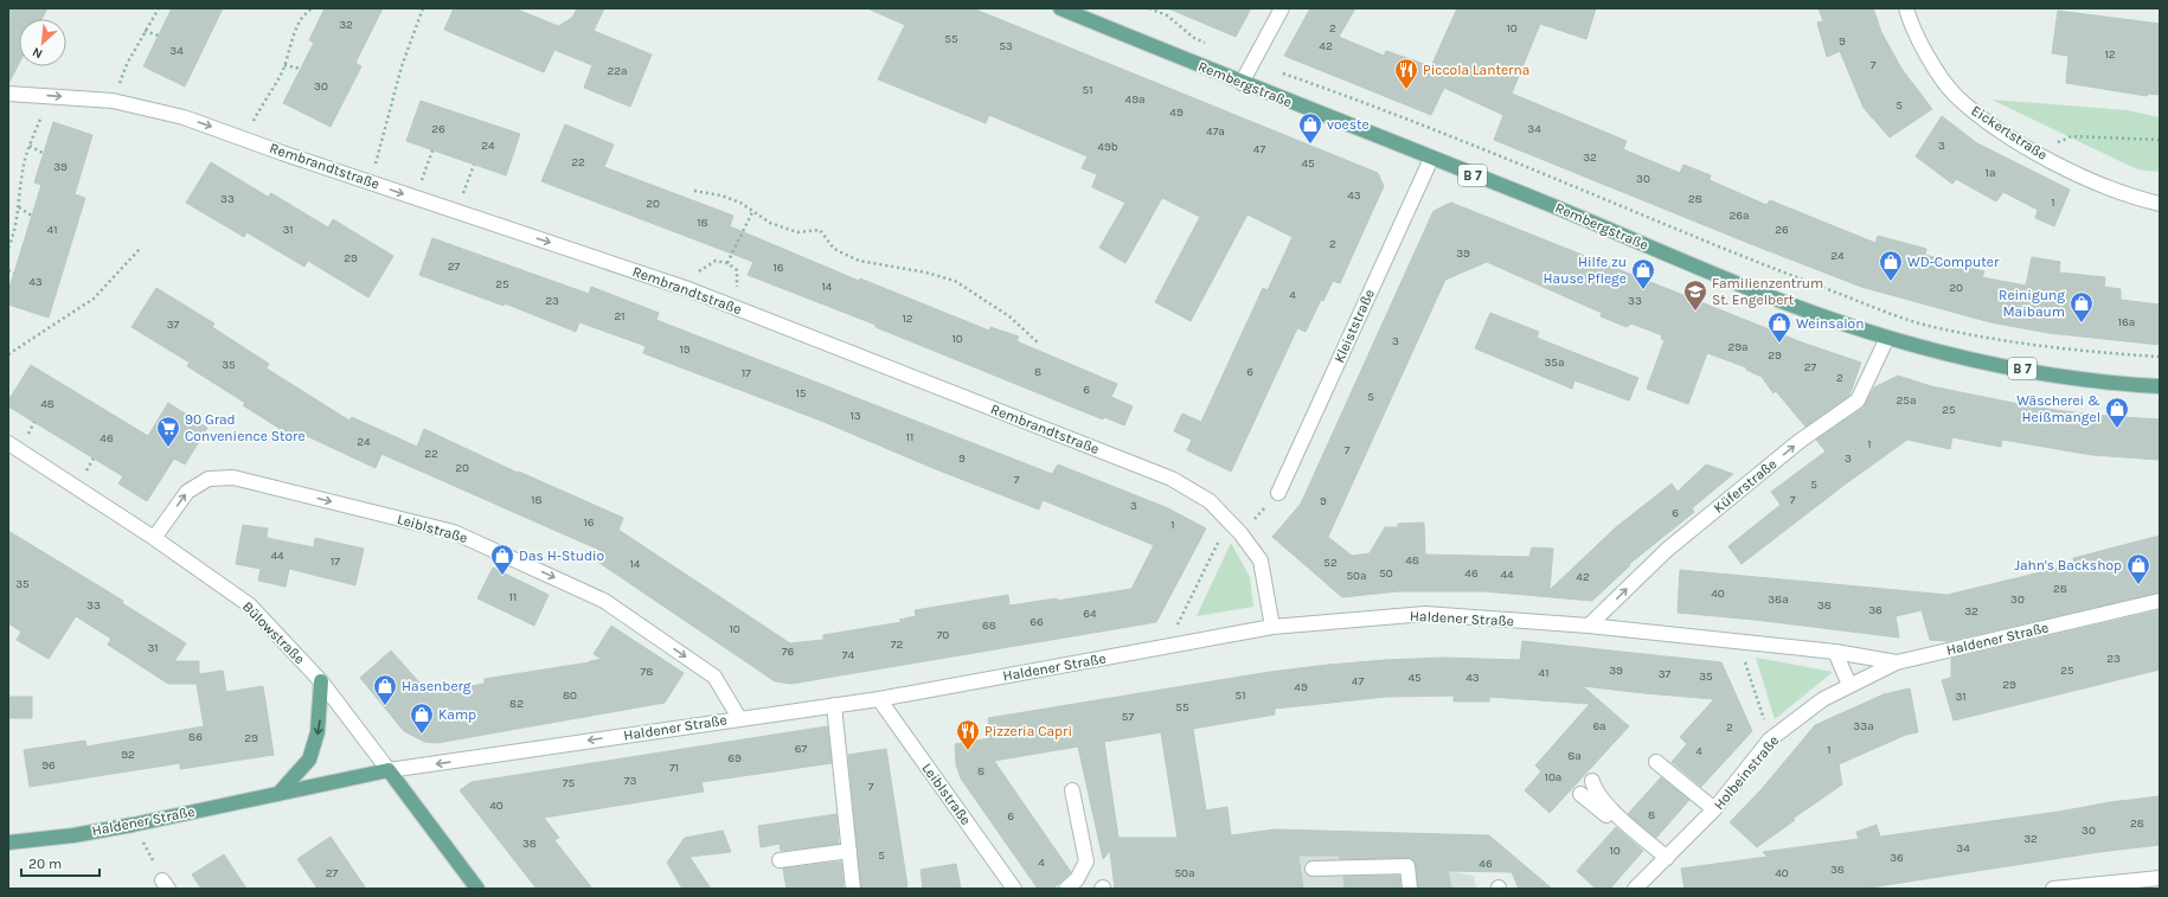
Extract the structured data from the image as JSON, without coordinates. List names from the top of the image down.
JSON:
{
  "streets": {
    "main road": [
      "Rembergstraße",
      "B 7",
      "Haldener Straße",
      "Bülowstraße"
    ],
    "street": [
      "Eickertstraße",
      "Rembrandtstraße",
      "Kleiststraße",
      "Küferstraße",
      "Leiblstraße",
      "Holbeinstraße"
    ]
  },
  "crossings": [
    ["Rembergstraße", "Kleiststraße"],
    ["Rembergstraße", "Küferstraße"],
    ["Rembrandtstraße", "Haldener Straße"],
    ["Küferstraße", "Haldener Straße"],
    ["Leiblstraße", "Haldener Straße"],
    ["Leiblstraße", "Bülowstraße"],
    ["Haldener Straße", "Bülowstraße"],
    ["Haldener Straße", "Holbeinstraße"]
  ],
  "one_way": ["Küferstraße", "Leiblstraße"],
  "places": {
    "restaurant": ["Piccola Lanterna", "Pizzeria Capri"],
    "shop": [
      "voeste",
      "WD-Computer",
      "Hilfe zu Hause Pflege",
      "Reinigung Maibaum",
      "Weinsalon",
      "Wäscherei & Heißmangel",
      "Das H-Studio",
      "Jahn's Backshop",
      "Hasenberg",
      "Kamp"
    ],
    "school or university": ["Familienzentrum St. Engelbert"],
    "supermarket": ["90 Grad Convenience Store"]
  },
  "house_numbers": [
    "32",
    "2",
    "10",
    "55",
    "9",
    "53",
    "42",
    "34",
    "12",
    "7",
    "22a",
    "30",
    "51",
    "49a",
    "5",
    "49",
    "26",
    "34",
    "47a",
    "24",
    "3",
    "49b",
    "47",
    "32",
    "22",
    "45",
    "39",
    "1a",
    "30",
    "43",
    "33",
    "28",
    "1",
    "20",
    "26a",
    "18",
    "41",
    "31",
    "26",
    "2",
    "39",
    "24",
    "29",
    "27",
    "16",
    "43",
    "25",
    "14",
    "20",
    "4",
    "23",
    "33",
    "21",
    "12",
    "16a",
    "37",
    "10",
    "3",
    "29a",
    "19",
    "29",
    "35a",
    "35",
    "27",
    "8",
    "6",
    "17",
    "2",
    "6",
    "15",
    "5",
    "25a",
    "48",
    "25",
    "13",
    "11",
    "46",
    "24",
    "1",
    "7",
    "22",
    "9",
    "3",
    "20",
    "7",
    "5",
    "18",
    "7",
    "9",
    "3",
    "6",
    "16",
    "1",
    "44",
    "48",
    "17",
    "52",
    "14",
    "50",
    "46",
    "44",
    "50a",
    "42",
    "35",
    "28",
    "40",
    "11",
    "38a",
    "30",
    "33",
    "38",
    "36",
    "32",
    "64",
    "66",
    "68",
    "10",
    "70",
    "72",
    "31",
    "76",
    "74",
    "23",
    "39",
    "25",
    "78",
    "41",
    "37",
    "35",
    "45",
    "43",
    "47",
    "29",
    "49",
    "80",
    "51",
    "31",
    "82",
    "55",
    "57",
    "6a",
    "33a",
    "2",
    "86",
    "29",
    "67",
    "1",
    "4",
    "92",
    "8a",
    "69",
    "96",
    "71",
    "8",
    "10a",
    "73",
    "75",
    "7",
    "40",
    "8",
    "6",
    "28",
    "30",
    "32",
    "38",
    "34",
    "10",
    "5",
    "36",
    "4",
    "46",
    "38",
    "27",
    "50a",
    "40"
  ],
  "scale_bar": "20 m",
  "north": "bottom left"
}
